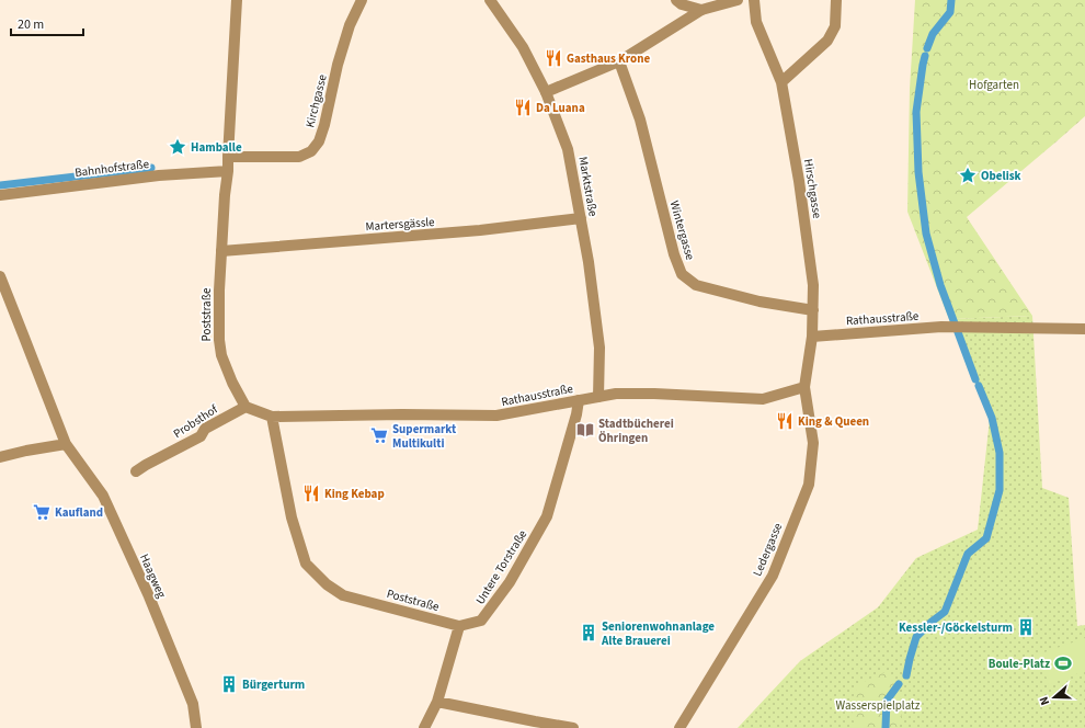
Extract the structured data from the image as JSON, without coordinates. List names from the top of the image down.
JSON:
{
  "streets": {
    "street": [
      "Kirchgasse",
      "Bahnhofstraße",
      "Marktstraße",
      "Hirschgasse",
      "Martersgässle",
      "Wintergasse",
      "Poststraße",
      "Rathausstraße",
      "Probsthof",
      "Ledergasse",
      "Untere Torstraße",
      "Haagweg"
    ]
  },
  "crossings": [
    ["Kirchgasse", "Poststraße"],
    ["Bahnhofstraße", "Poststraße"],
    ["Marktstraße", "Martersgässle"],
    ["Marktstraße", "Rathausstraße"],
    ["Hirschgasse", "Wintergasse"],
    ["Hirschgasse", "Rathausstraße"],
    ["Hirschgasse", "Ledergasse"],
    ["Martersgässle", "Poststraße"],
    ["Poststraße", "Rathausstraße"],
    ["Poststraße", "Probsthof"],
    ["Poststraße", "Untere Torstraße"],
    ["Rathausstraße", "Ledergasse"],
    ["Rathausstraße", "Untere Torstraße"]
  ],
  "parks": ["Hofgarten", "Wasserspielplatz"],
  "places": {
    "restaurant": [
      "Gasthaus Krone",
      "Da Luana",
      "King & Queen",
      "King Kebap"
    ],
    "place": ["Hamballe", "Obelisk"],
    "library": ["Stadtbücherei Öhringen"],
    "supermarket": ["Supermarkt Multikulti", "Kaufland"],
    "building": ["Kessler-/Göckelsturm", "Seniorenwohnanlage Alte Brauerei", "Bürgerturm"],
    "sports": ["Boule-Platz"]
  },
  "scale_bar": "20 m",
  "north": "left"
}
